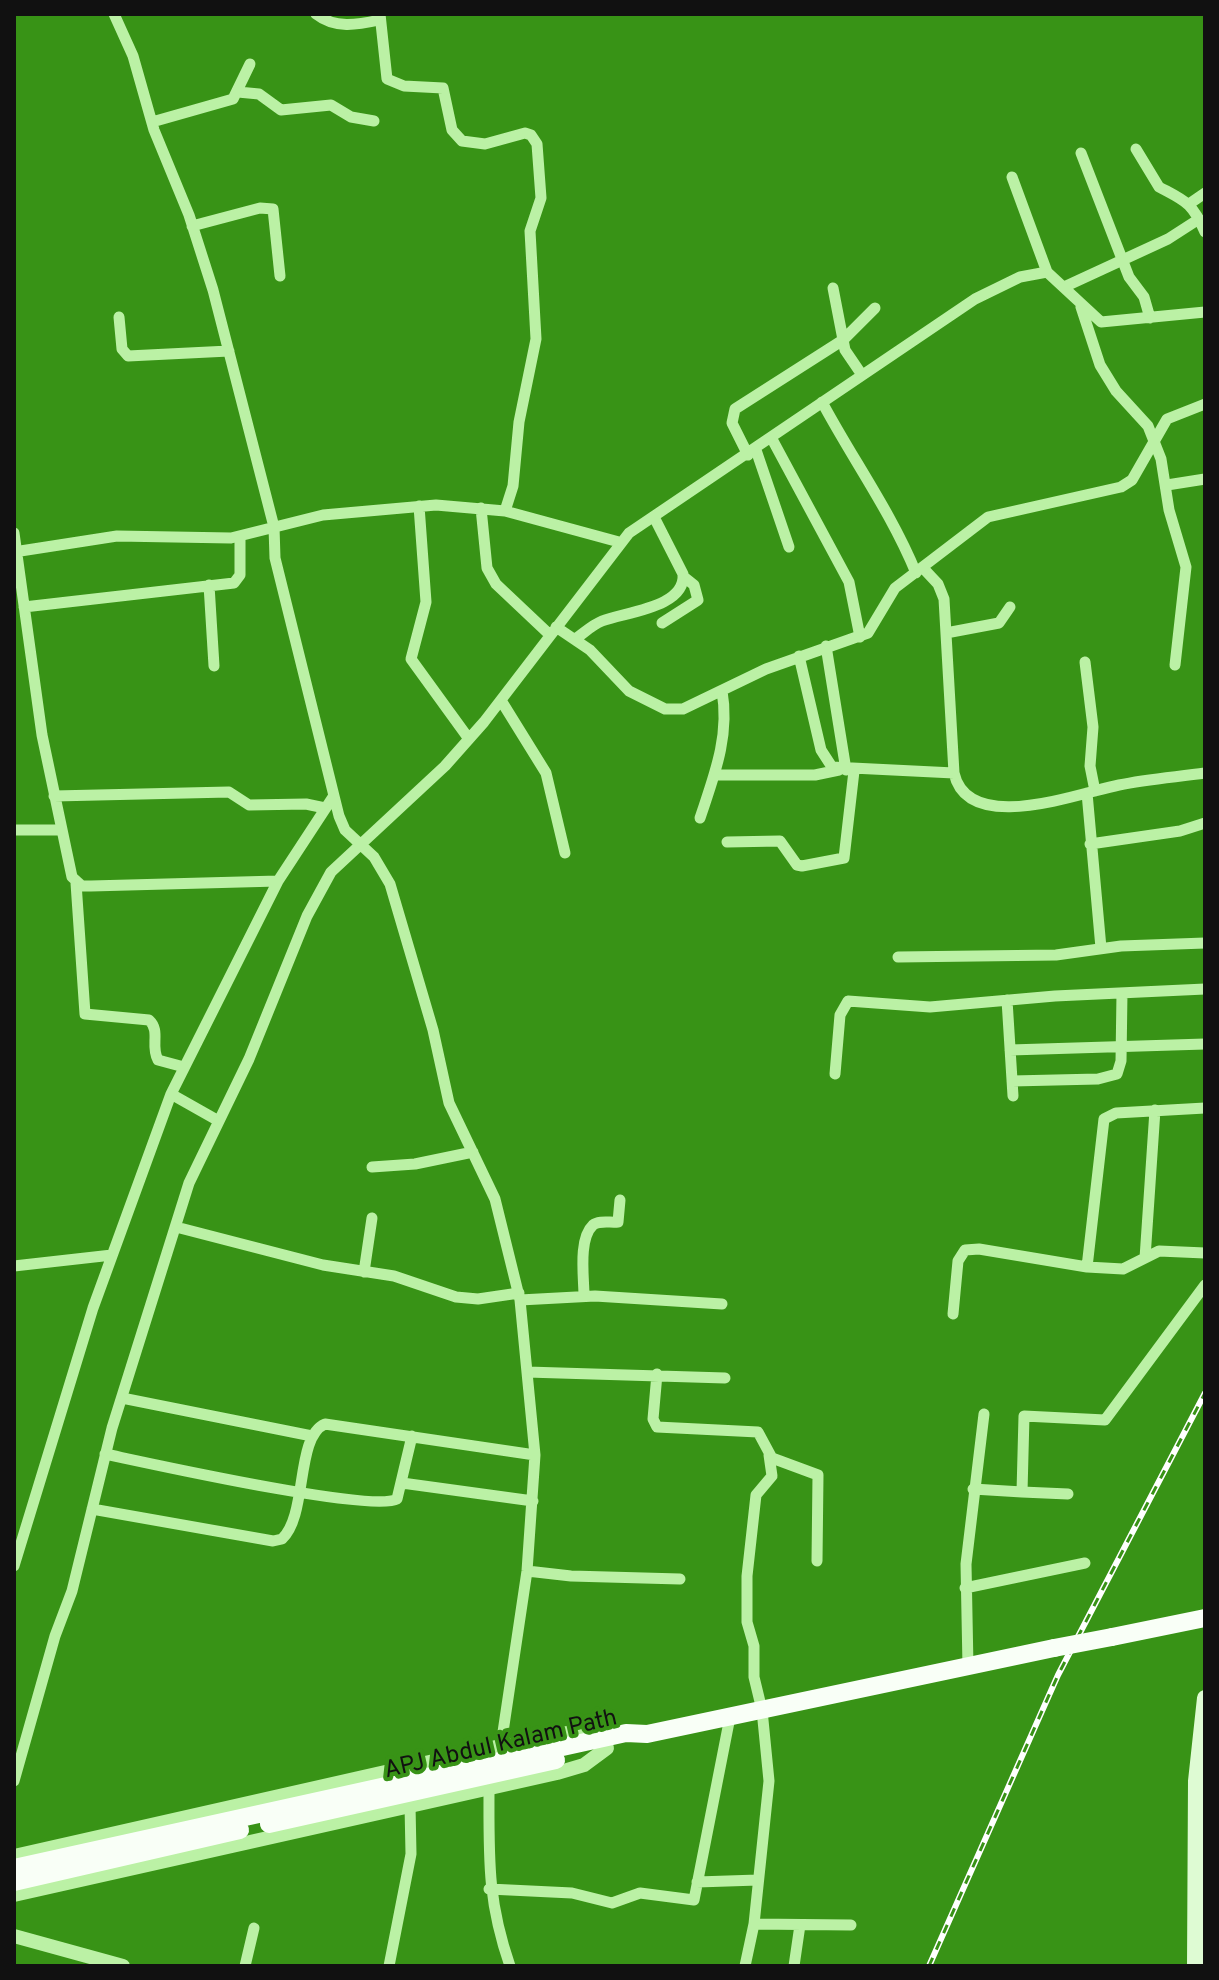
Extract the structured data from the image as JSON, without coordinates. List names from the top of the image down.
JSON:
{
  "streets": {
    "highway": ["APJ Abdul Kalam Path"]
  }
}
